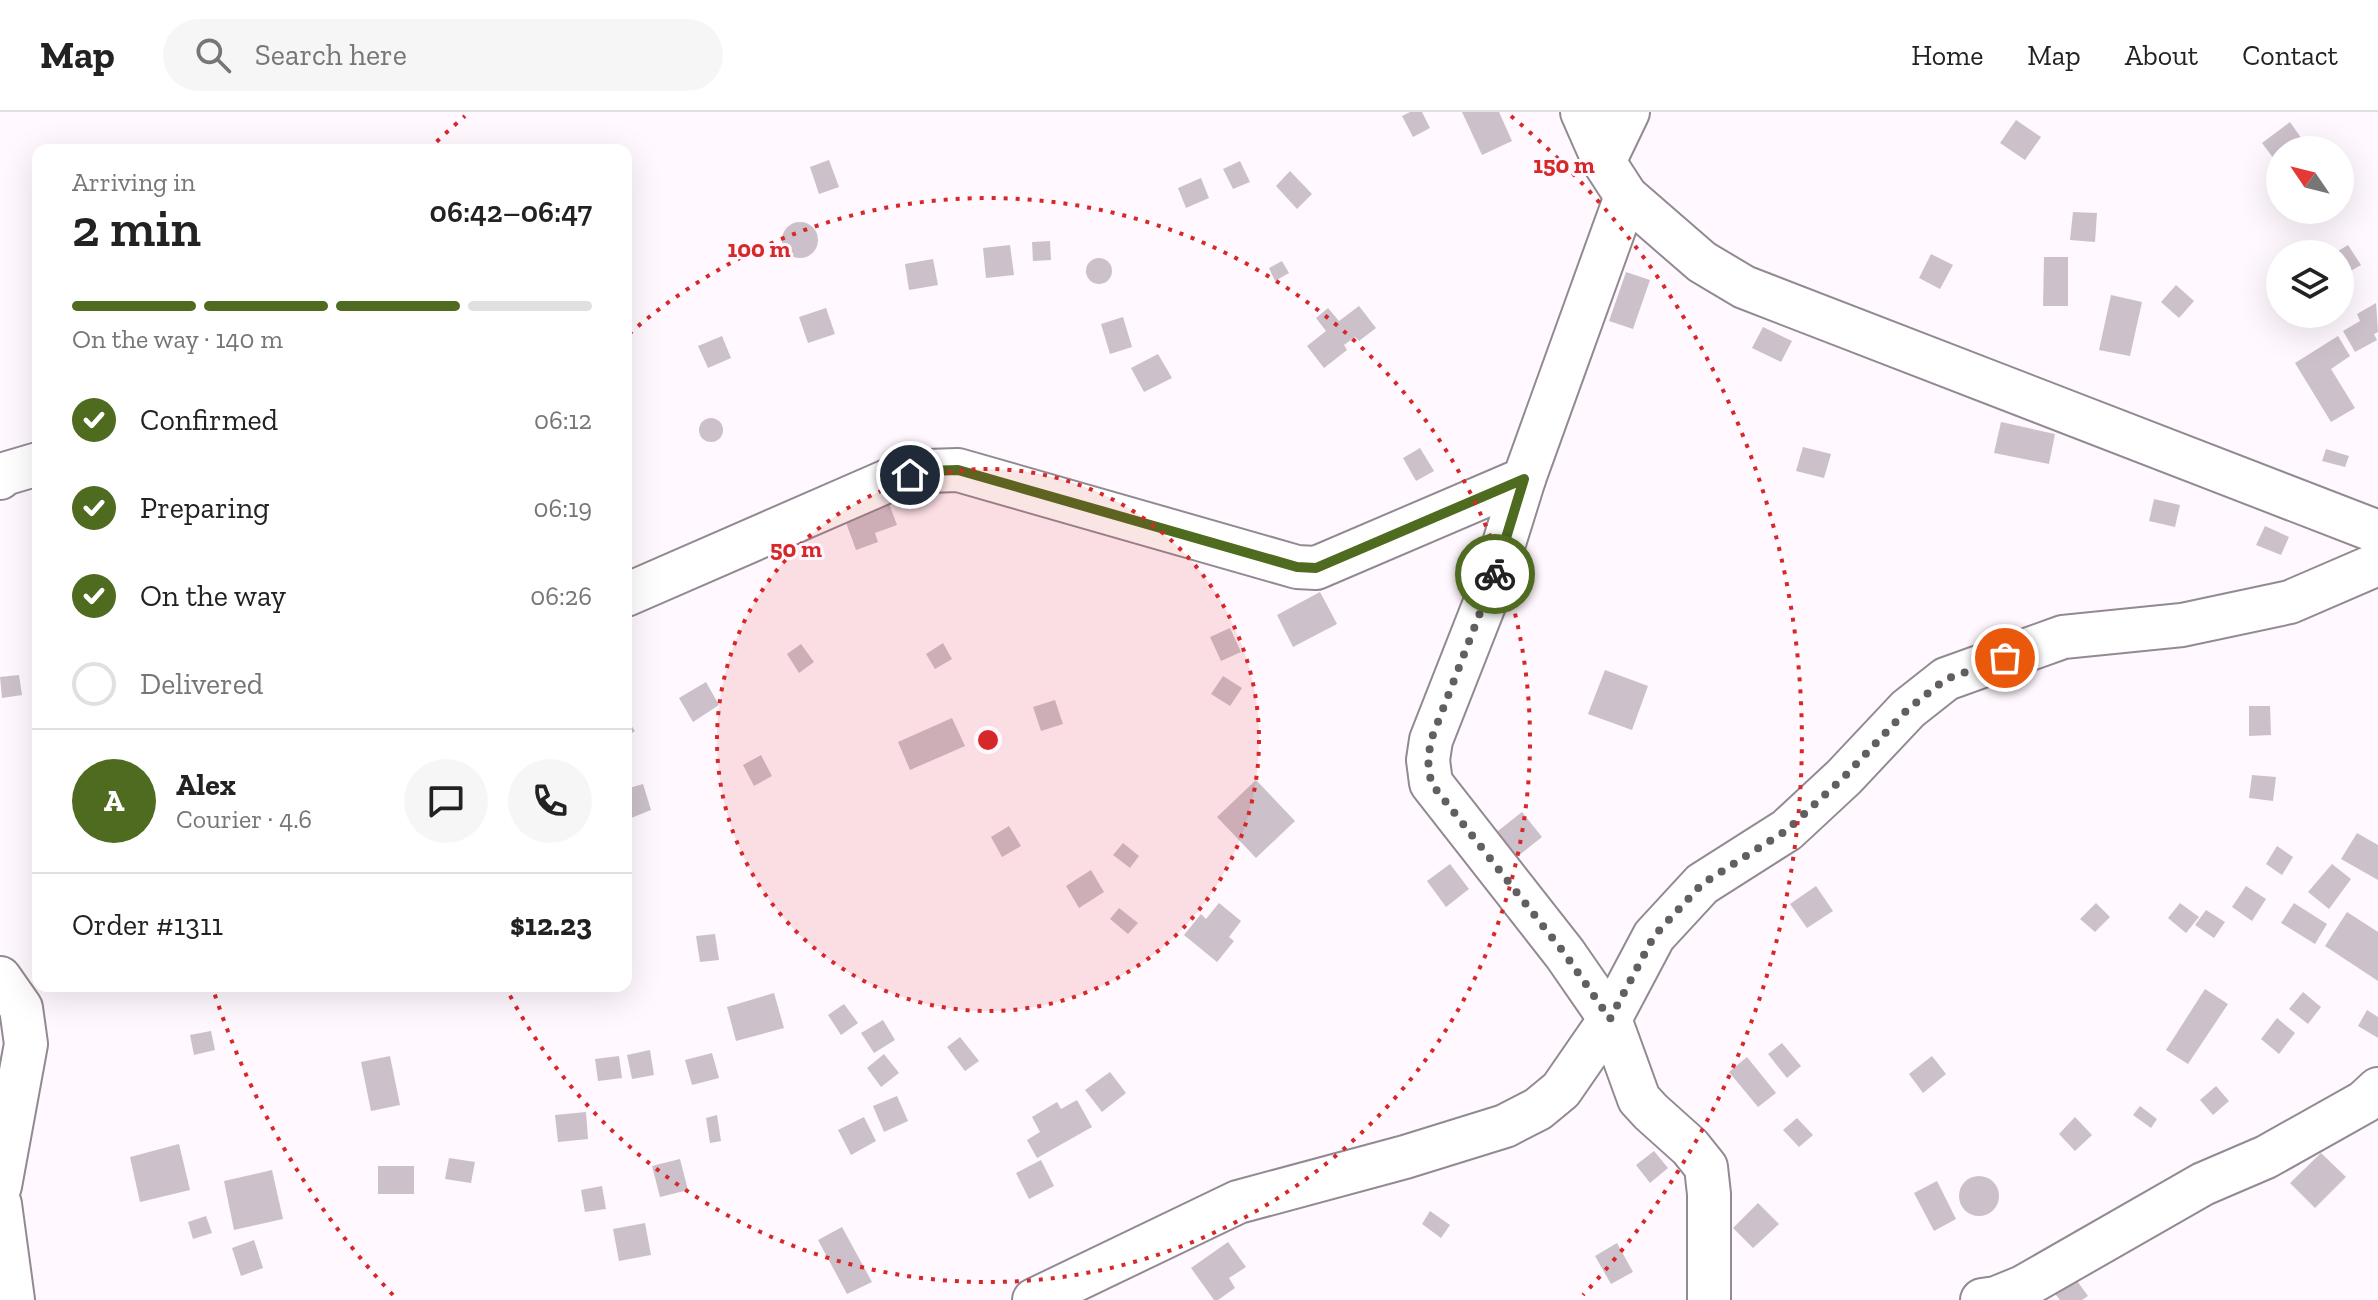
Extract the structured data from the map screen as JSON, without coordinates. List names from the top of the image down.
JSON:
{
  "north": "top left",
  "page": {
    "header": "Map",
    "search": "Search here",
    "nav": [
      "Home",
      "Map",
      "About",
      "Contact"
    ],
    "heading": ["2 min", "Arriving in", "06:42–06:47"],
    "panel": [
      "Alex",
      "Courier · 4.6",
      "Order #1311",
      "$12.23"
    ],
    "bar": "On the way · 140 m",
    "list": [
      ["Confirmed", "06:12"],
      ["Preparing", "06:19"],
      ["On the way", "06:26"],
      "Delivered"
    ],
    "round": "A"
  },
  "rings": ["150 m", "100 m", "50 m"]
}
